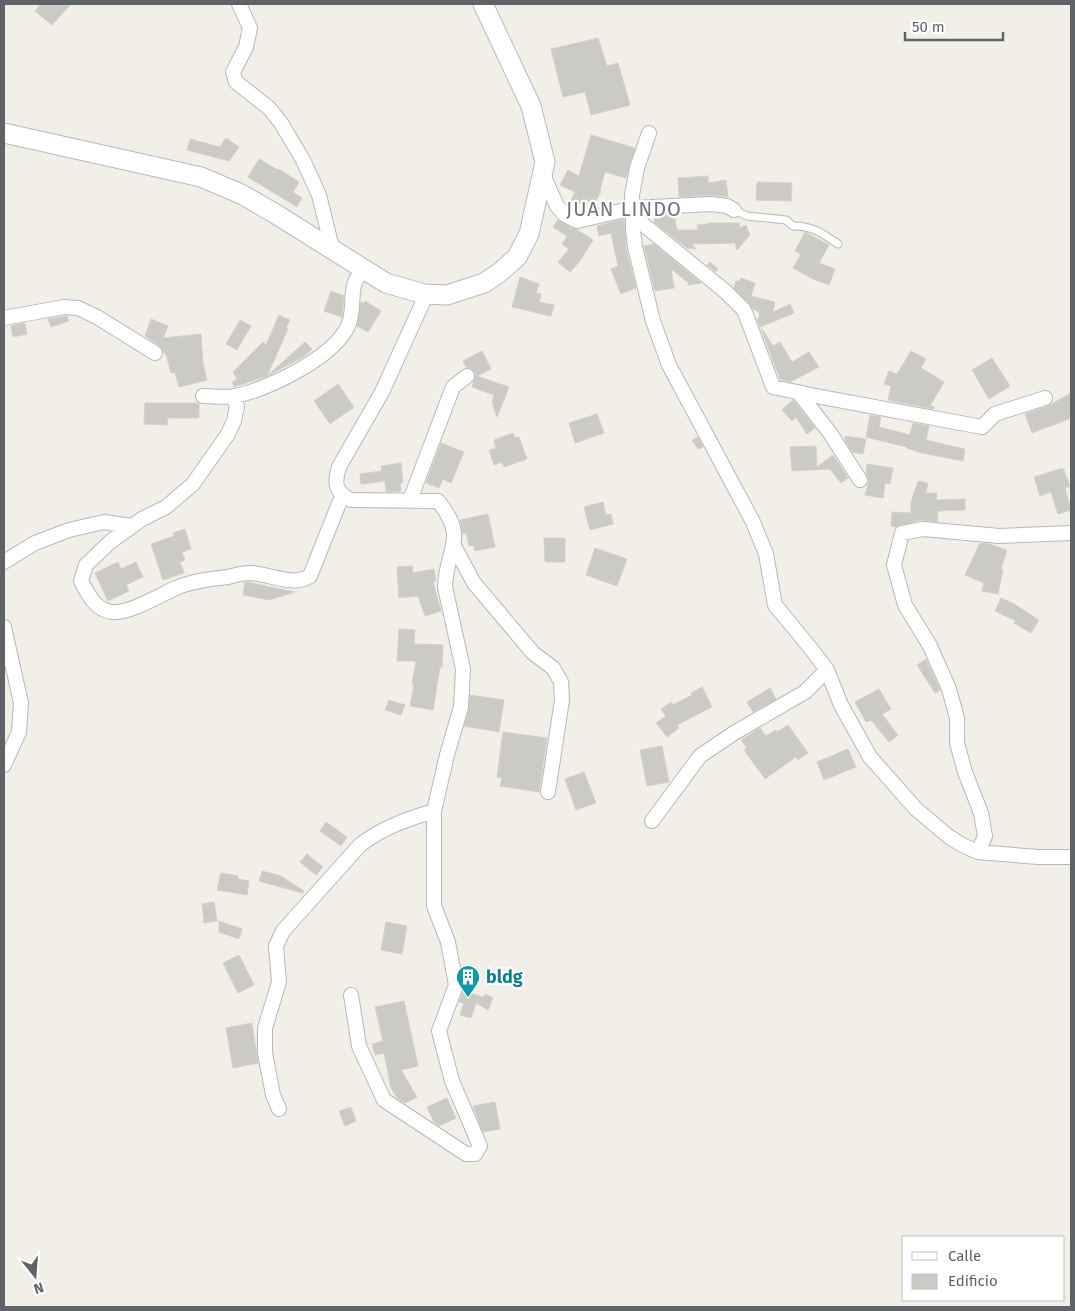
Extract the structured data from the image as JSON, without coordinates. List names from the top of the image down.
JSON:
{
  "districts": ["JUAN LINDO"],
  "places": {
    "building": ["bldg"]
  },
  "legend": ["Calle", "Edificio"],
  "scale_bar": "50 m",
  "north": "bottom"
}
